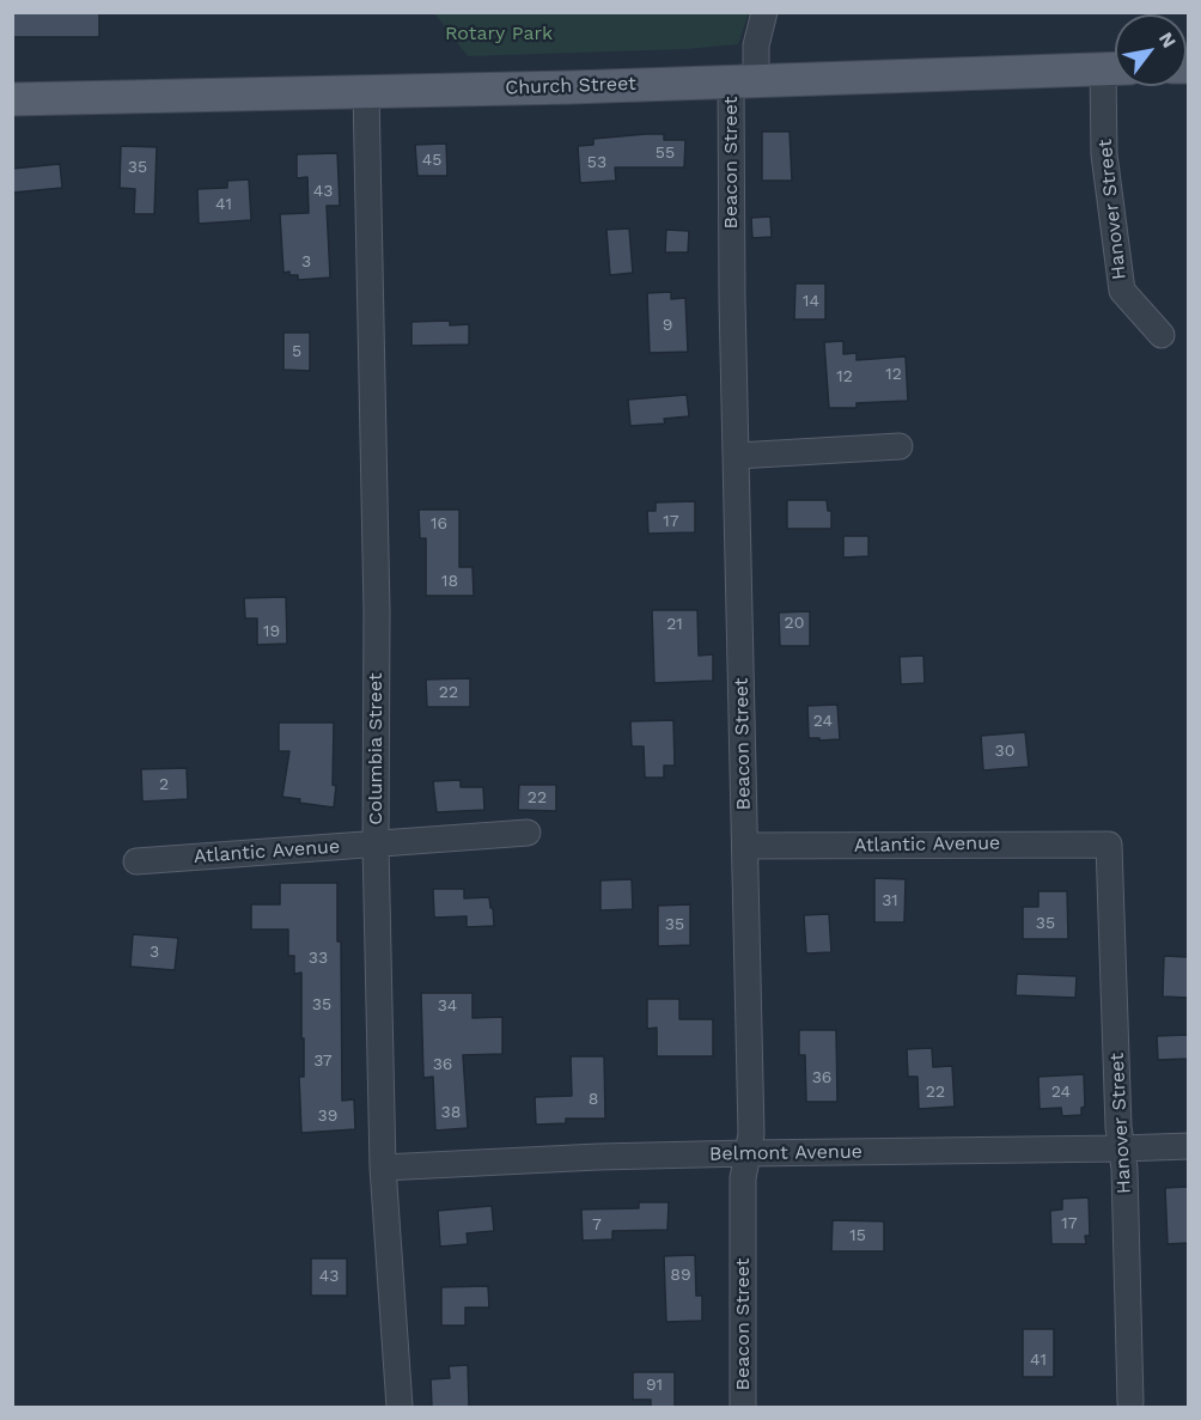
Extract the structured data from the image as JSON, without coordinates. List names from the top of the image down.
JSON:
{
  "streets": {
    "main road": ["Church Street"],
    "street": [
      "Beacon Street",
      "Hanover Street",
      "Columbia Street",
      "Atlantic Avenue",
      "Belmont Avenue"
    ]
  },
  "crossings": [
    ["Church Street", "Beacon Street"],
    ["Church Street", "Columbia Street"],
    ["Beacon Street", "Atlantic Avenue"],
    ["Beacon Street", "Belmont Avenue"],
    ["Hanover Street", "Atlantic Avenue"],
    ["Hanover Street", "Belmont Avenue"],
    ["Columbia Street", "Atlantic Avenue"],
    ["Columbia Street", "Belmont Avenue"]
  ],
  "parks": ["Rotary Park"],
  "house_numbers": [
    "55",
    "45",
    "53",
    "35",
    "43",
    "41",
    "3",
    "14",
    "9",
    "5",
    "12",
    "12",
    "17",
    "16",
    "18",
    "20",
    "21",
    "19",
    "22",
    "24",
    "30",
    "2",
    "22",
    "31",
    "35",
    "35",
    "3",
    "33",
    "35",
    "34",
    "37",
    "36",
    "36",
    "22",
    "24",
    "8",
    "38",
    "39",
    "17",
    "7",
    "15",
    "89",
    "43",
    "41",
    "91"
  ],
  "north": "top right"
}
